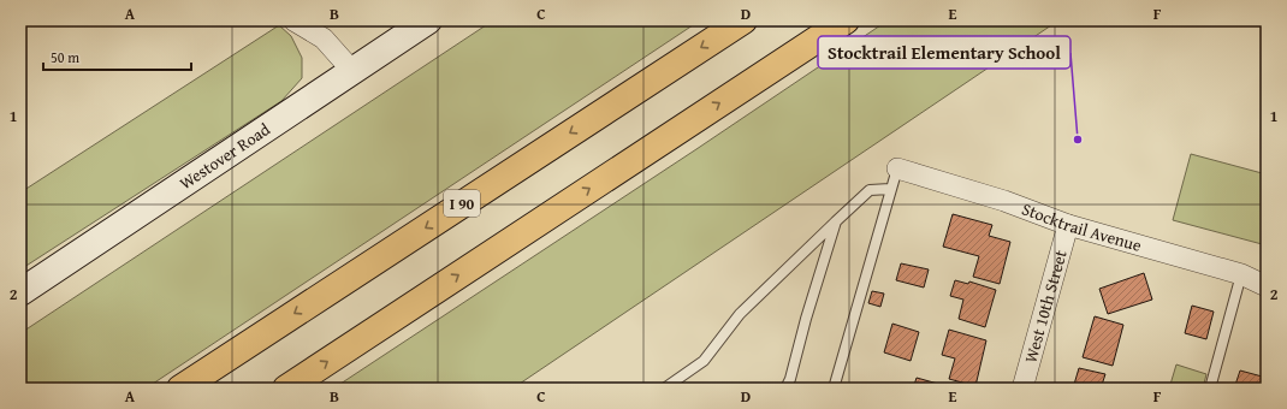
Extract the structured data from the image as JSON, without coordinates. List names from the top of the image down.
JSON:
{
  "streets": {
    "highway": ["I 90"],
    "street": ["Westover Road", "Stocktrail Avenue", "West 10th Street"]
  },
  "crossings": [
    ["Stocktrail Avenue", "West 10th Street"]
  ],
  "places": ["Stocktrail Elementary School"],
  "scale_bar": "50 m",
  "grid": {
    "columns": [
      "A",
      "B",
      "C",
      "D",
      "E",
      "F"
    ],
    "rows": ["1", "2"]
  }
}
